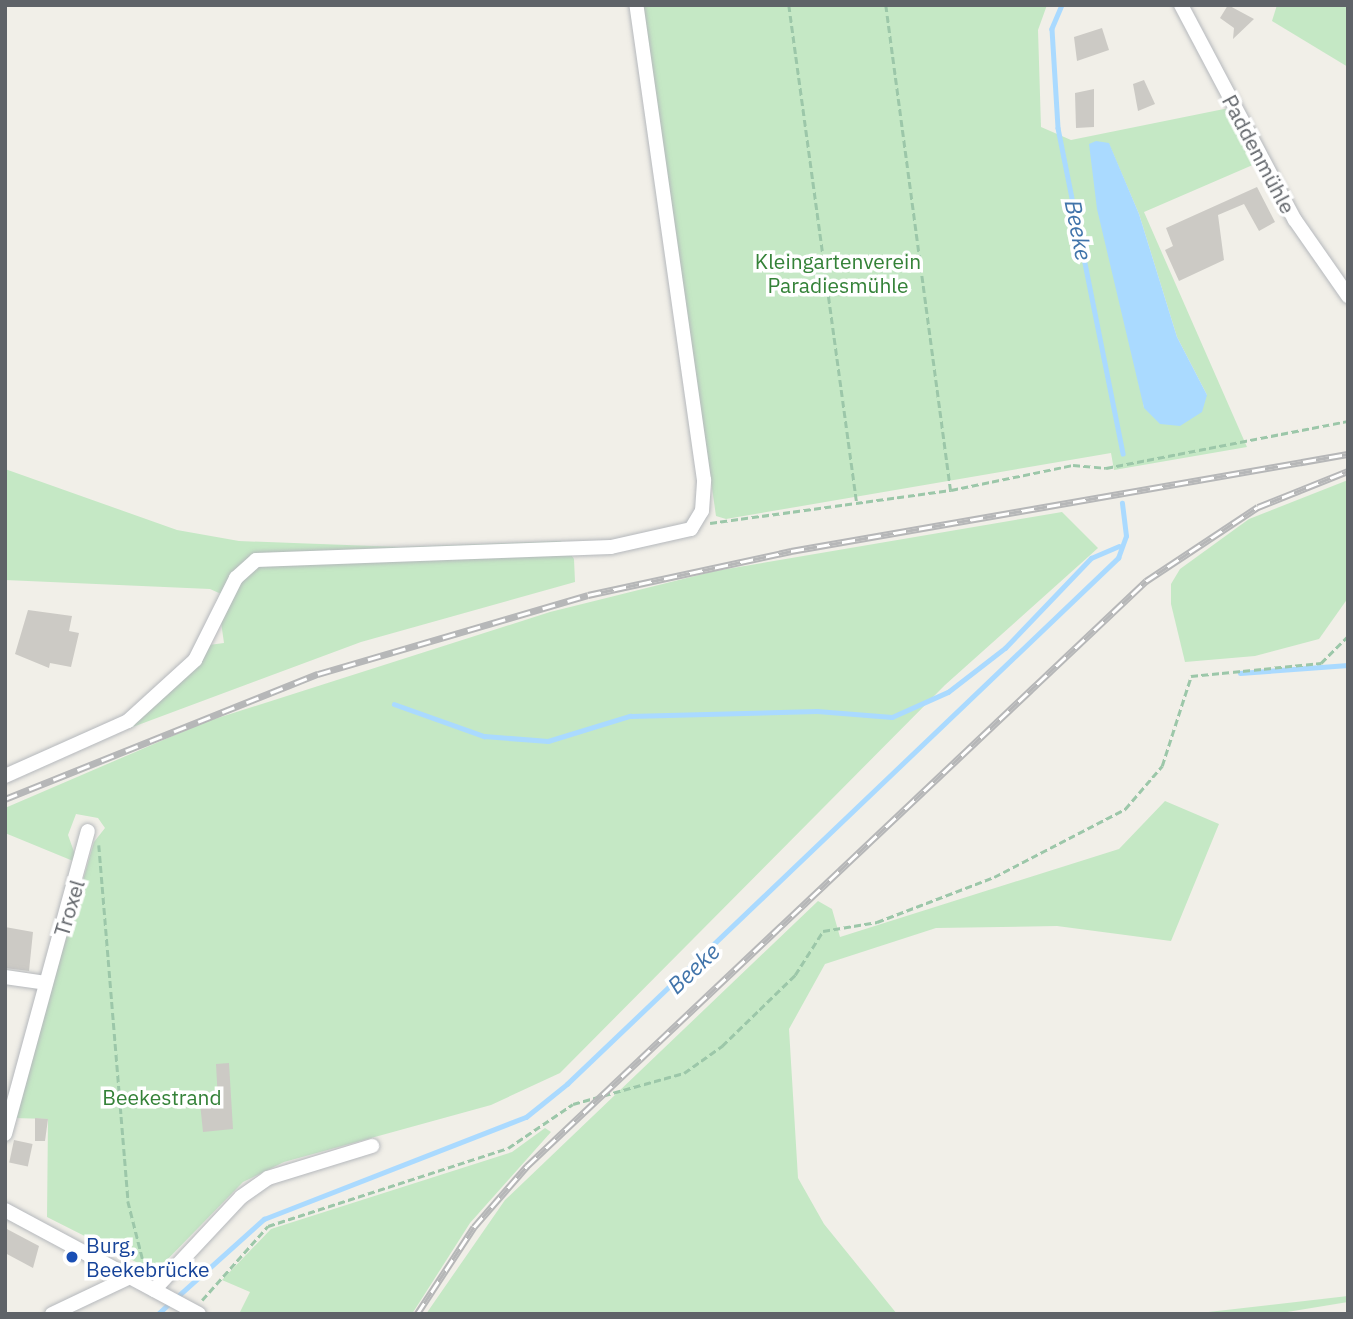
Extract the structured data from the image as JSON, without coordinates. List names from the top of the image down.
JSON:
{
  "streets": {
    "street": ["Paddenmühle", "Troxel"]
  },
  "water": ["Beeke"],
  "parks": ["Kleingartenverein Paradiesmühle", "Beekestrand"],
  "places": ["Burg, Beekebrücke"]
}
